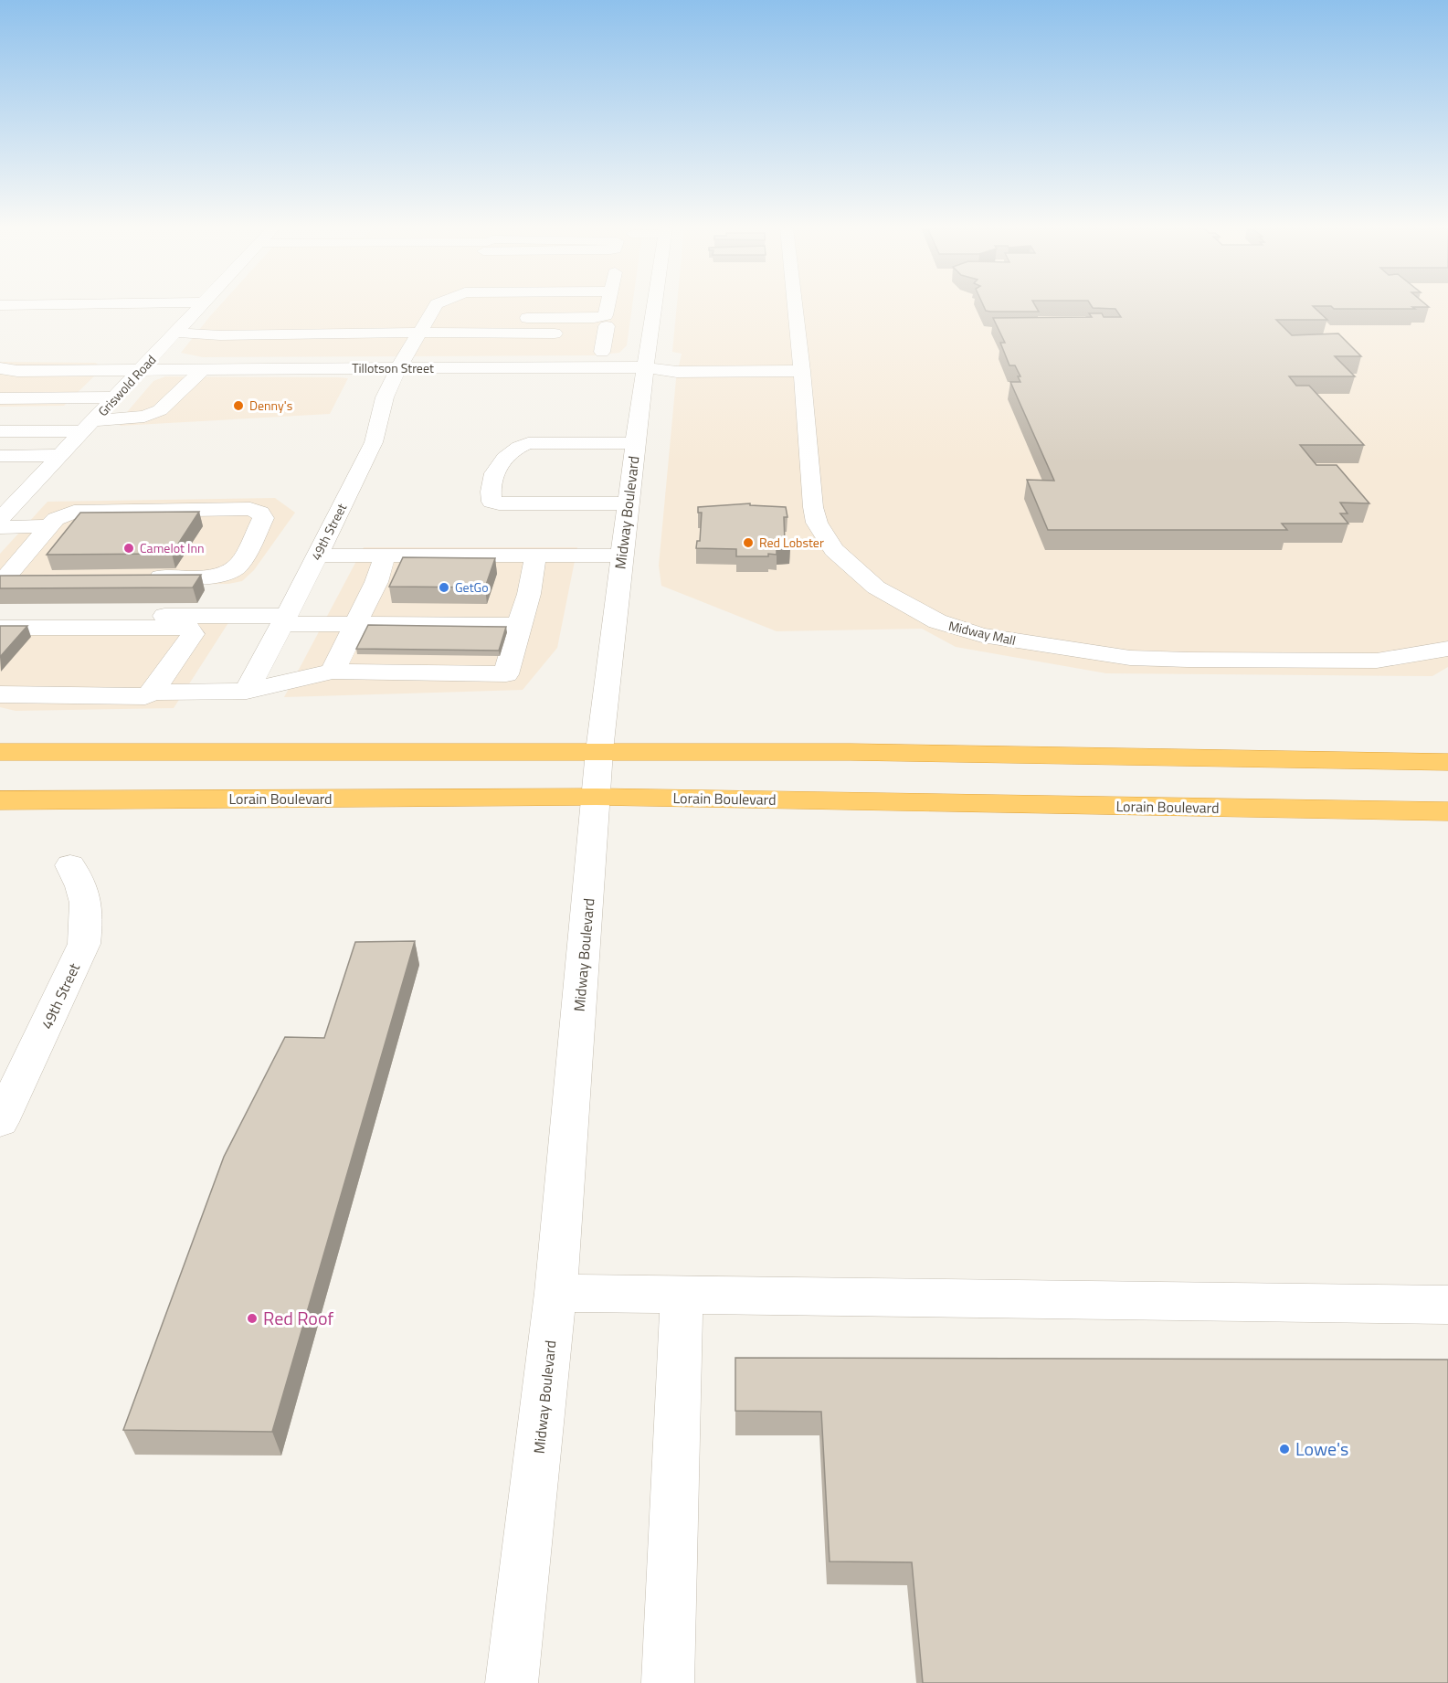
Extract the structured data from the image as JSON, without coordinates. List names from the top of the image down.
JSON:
{
  "streets": {
    "highway": ["Lorain Boulevard"],
    "street": [
      "Tillotson Street",
      "Griswold Road",
      "Midway Boulevard",
      "49th Street",
      "Midway Mall"
    ]
  },
  "crossings": [
    ["Tillotson Street", "Griswold Road"],
    ["Tillotson Street", "Midway Boulevard"],
    ["Tillotson Street", "49th Street"],
    ["Tillotson Street", "Midway Mall"],
    ["Midway Boulevard", "Lorain Boulevard"]
  ],
  "places": [
    "Denny's",
    "Red Lobster",
    "Camelot Inn",
    "GetGo",
    "Red Roof",
    "Lowe's"
  ]
}
